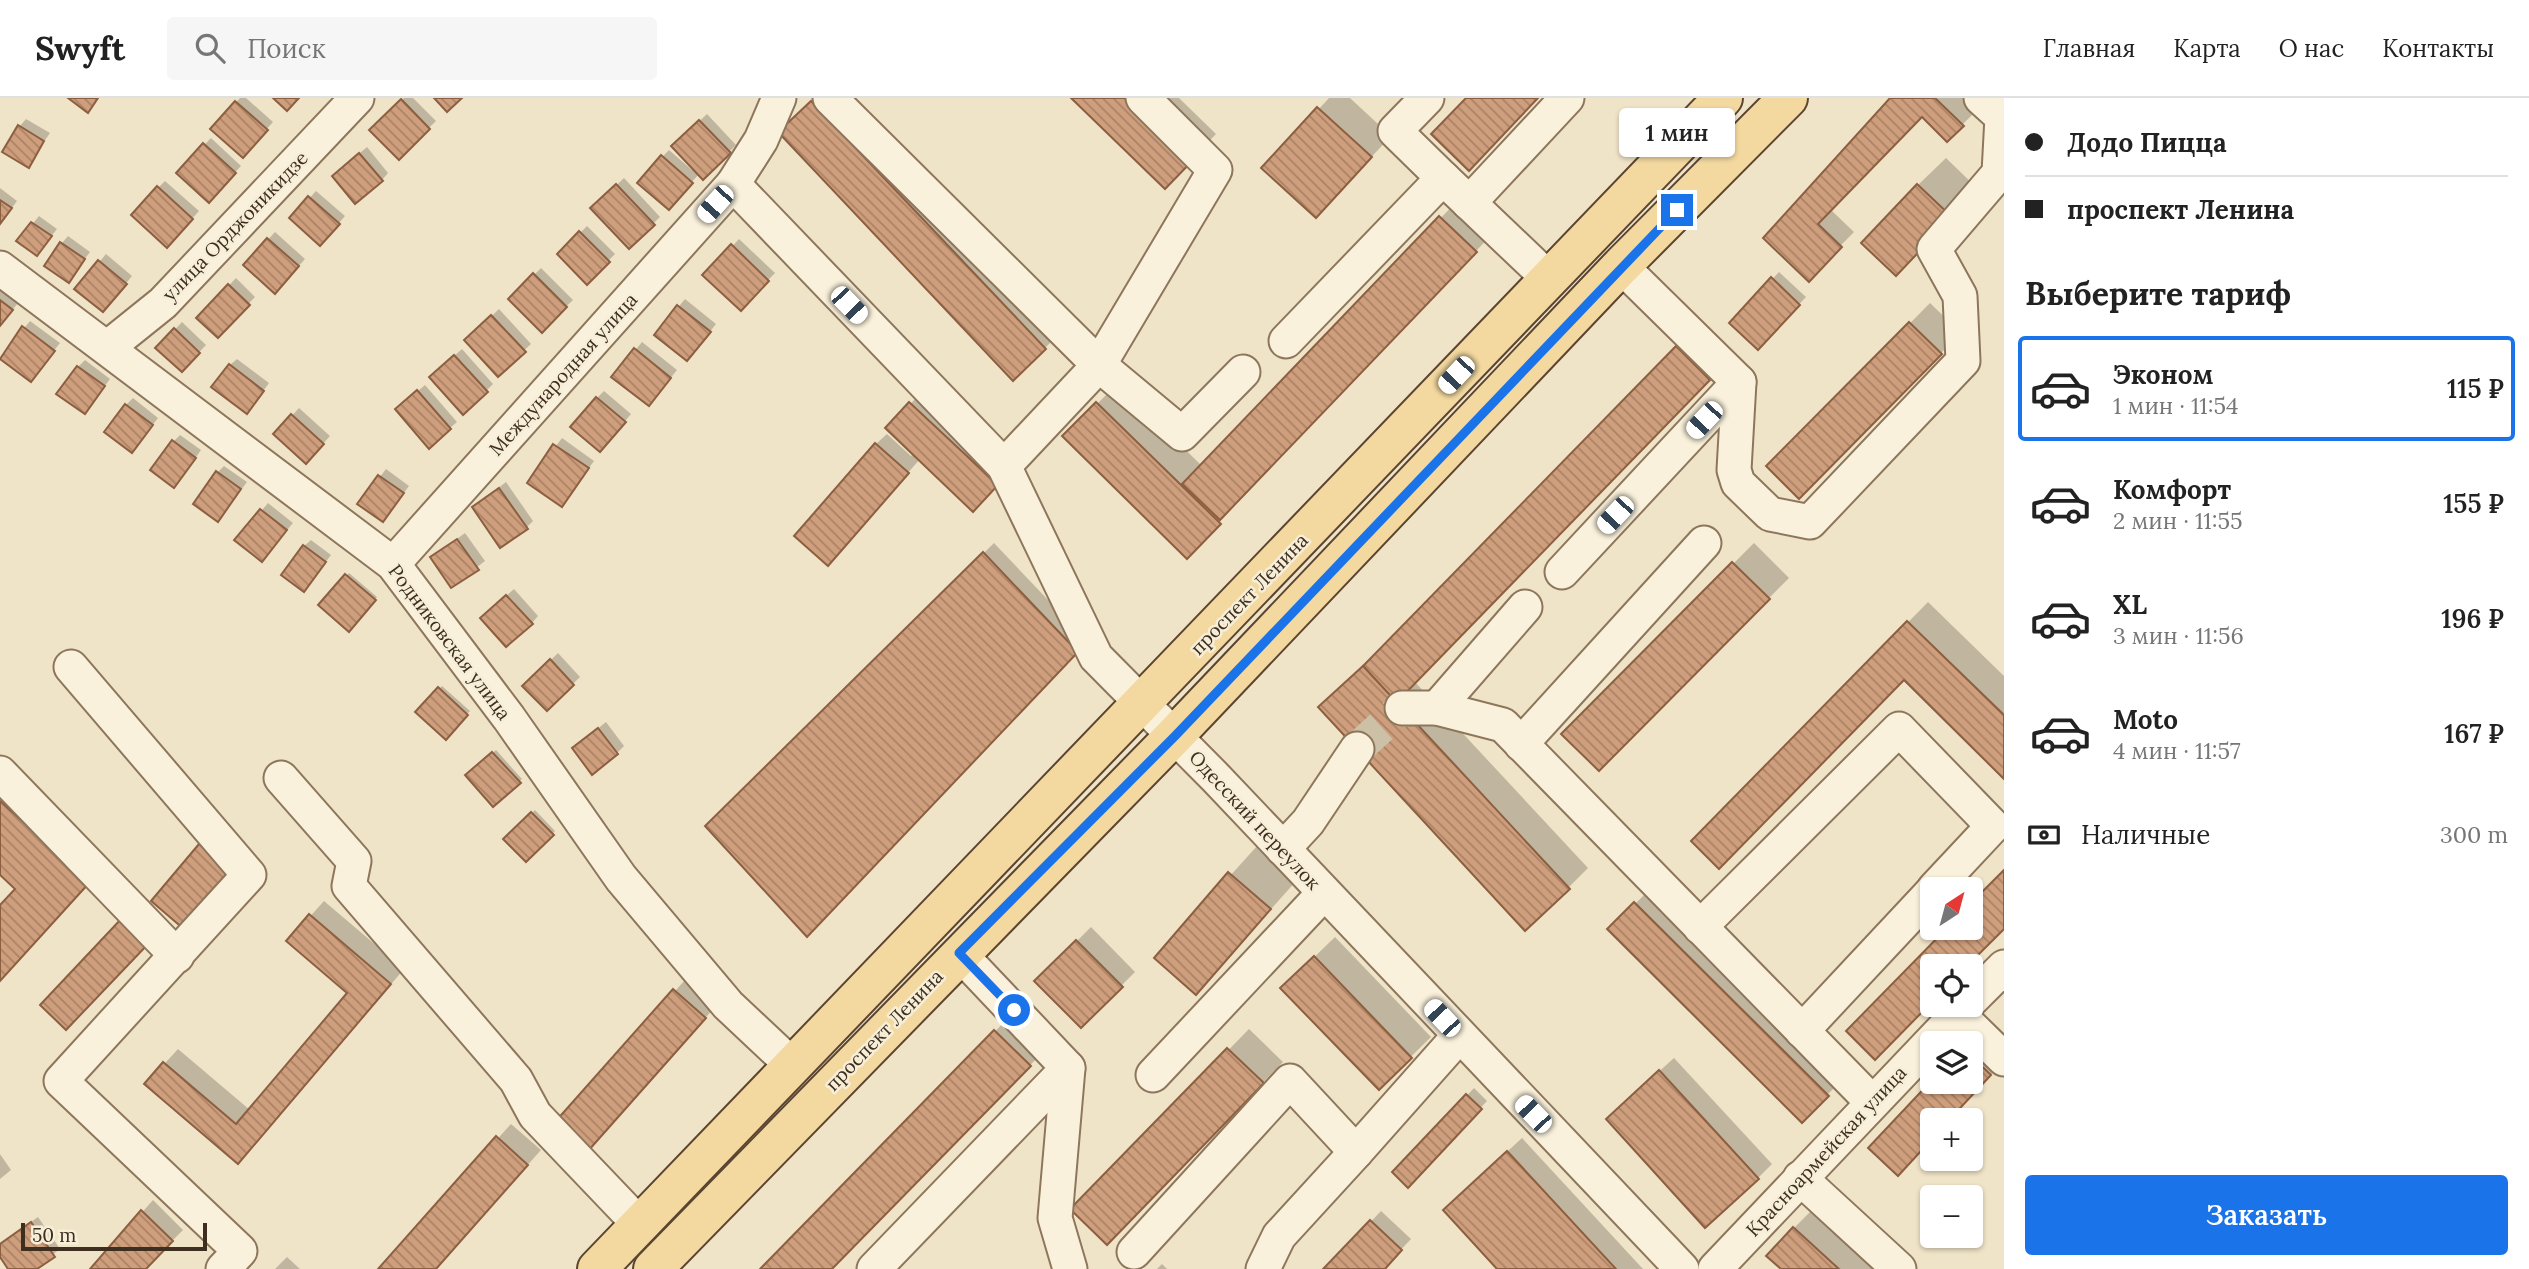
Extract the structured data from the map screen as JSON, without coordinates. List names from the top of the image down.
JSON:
{
  "streets": {
    "main road": ["проспект Ленина"],
    "street": [
      "улица Орджоникидзе",
      "Международная улица",
      "Родниковская улица",
      "Одесский переулок",
      "Красноармейская улица"
    ]
  },
  "crossings": [
    ["улица Орджоникидзе", "Родниковская улица"],
    ["Международная улица", "Родниковская улица"],
    ["Международная улица", "Одесский переулок"],
    ["проспект Ленина", "Родниковская улица"],
    ["проспект Ленина", "Одесский переулок"]
  ],
  "scale_bar": "50 m",
  "north": "top right",
  "page": {
    "header": "Swyft",
    "search": "Поиск",
    "nav": [
      "Главная",
      "Карта",
      "О нас",
      "Контакты"
    ],
    "banner": ["Додо Пицца", "проспект Ленина"],
    "bubble": "1 мин",
    "heading": "Выберите тариф",
    "list": [
      {
        "name": "Эконом",
        "note": "1 мин · 11:54",
        "value": "115 ₽"
      },
      {
        "name": "Комфорт",
        "note": "2 мин · 11:55",
        "value": "155 ₽"
      },
      {
        "name": "XL",
        "note": "3 мин · 11:56",
        "value": "196 ₽"
      },
      {
        "name": "Moto",
        "note": "4 мин · 11:57",
        "value": "167 ₽"
      }
    ],
    "pay": ["Наличные", "300 m"],
    "map_buttons": ["+", "−"],
    "buttons": "Заказать",
    "scale": "50 m"
  }
}
